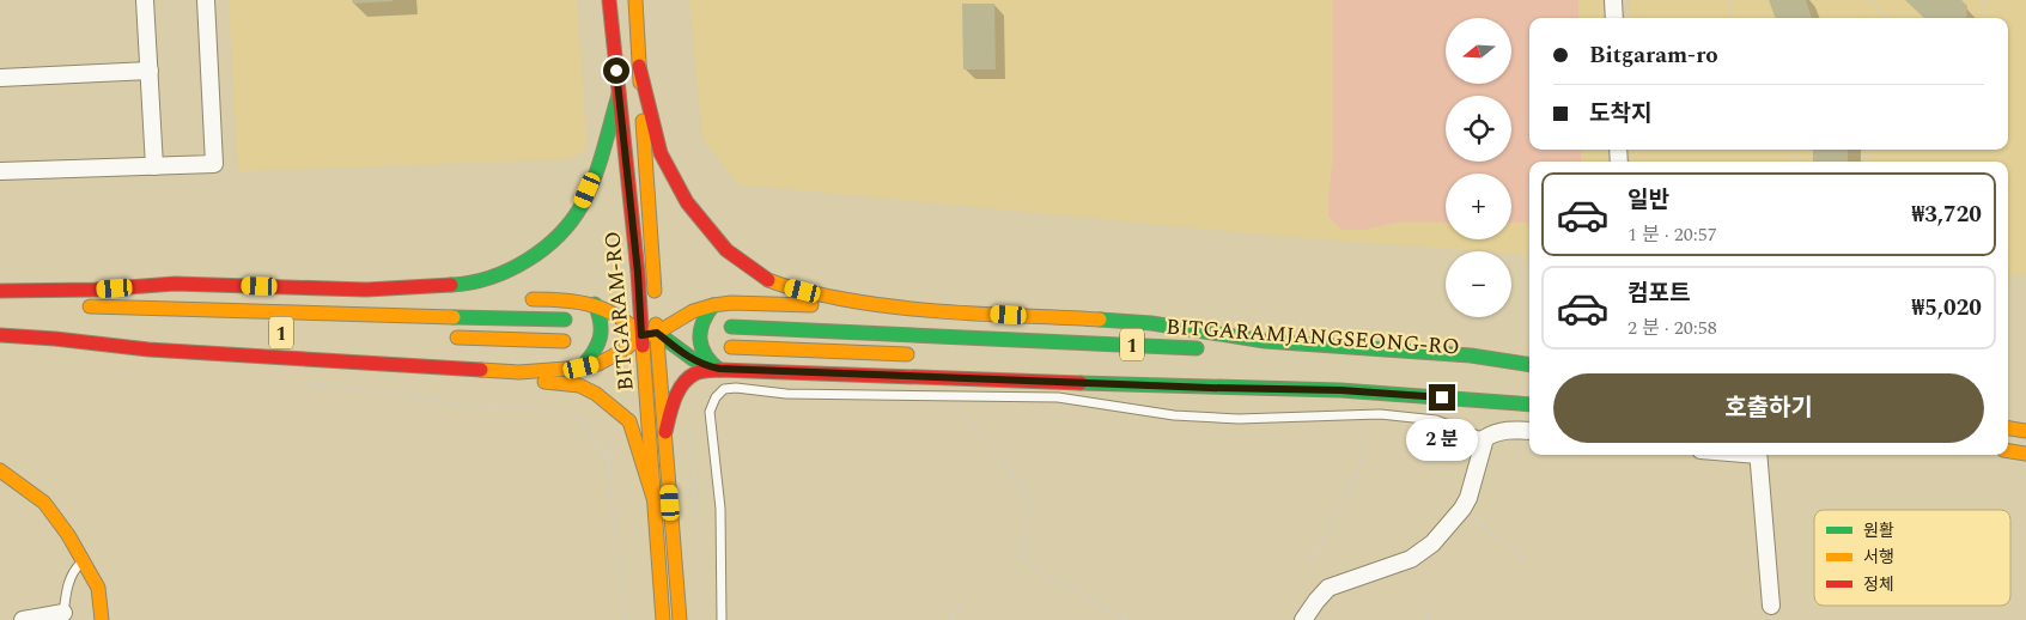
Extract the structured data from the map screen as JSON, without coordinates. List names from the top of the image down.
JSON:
{
  "streets": {
    "main road": ["BITGARAM-RO", "1", "BITGARAMJANGSEONG-RO"]
  },
  "legend": ["원활", "서행", "정체"],
  "north": "left",
  "page": {
    "map_buttons": ["+", "−"],
    "banner": ["Bitgaram-ro", "도착지"],
    "list": [
      {
        "name": "일반",
        "note": "1 분 · 20:57",
        "value": "₩3,720"
      },
      {
        "name": "컴포트",
        "note": "2 분 · 20:58",
        "value": "₩5,020"
      }
    ],
    "buttons": "호출하기",
    "bubble": "2 분"
  }
}
